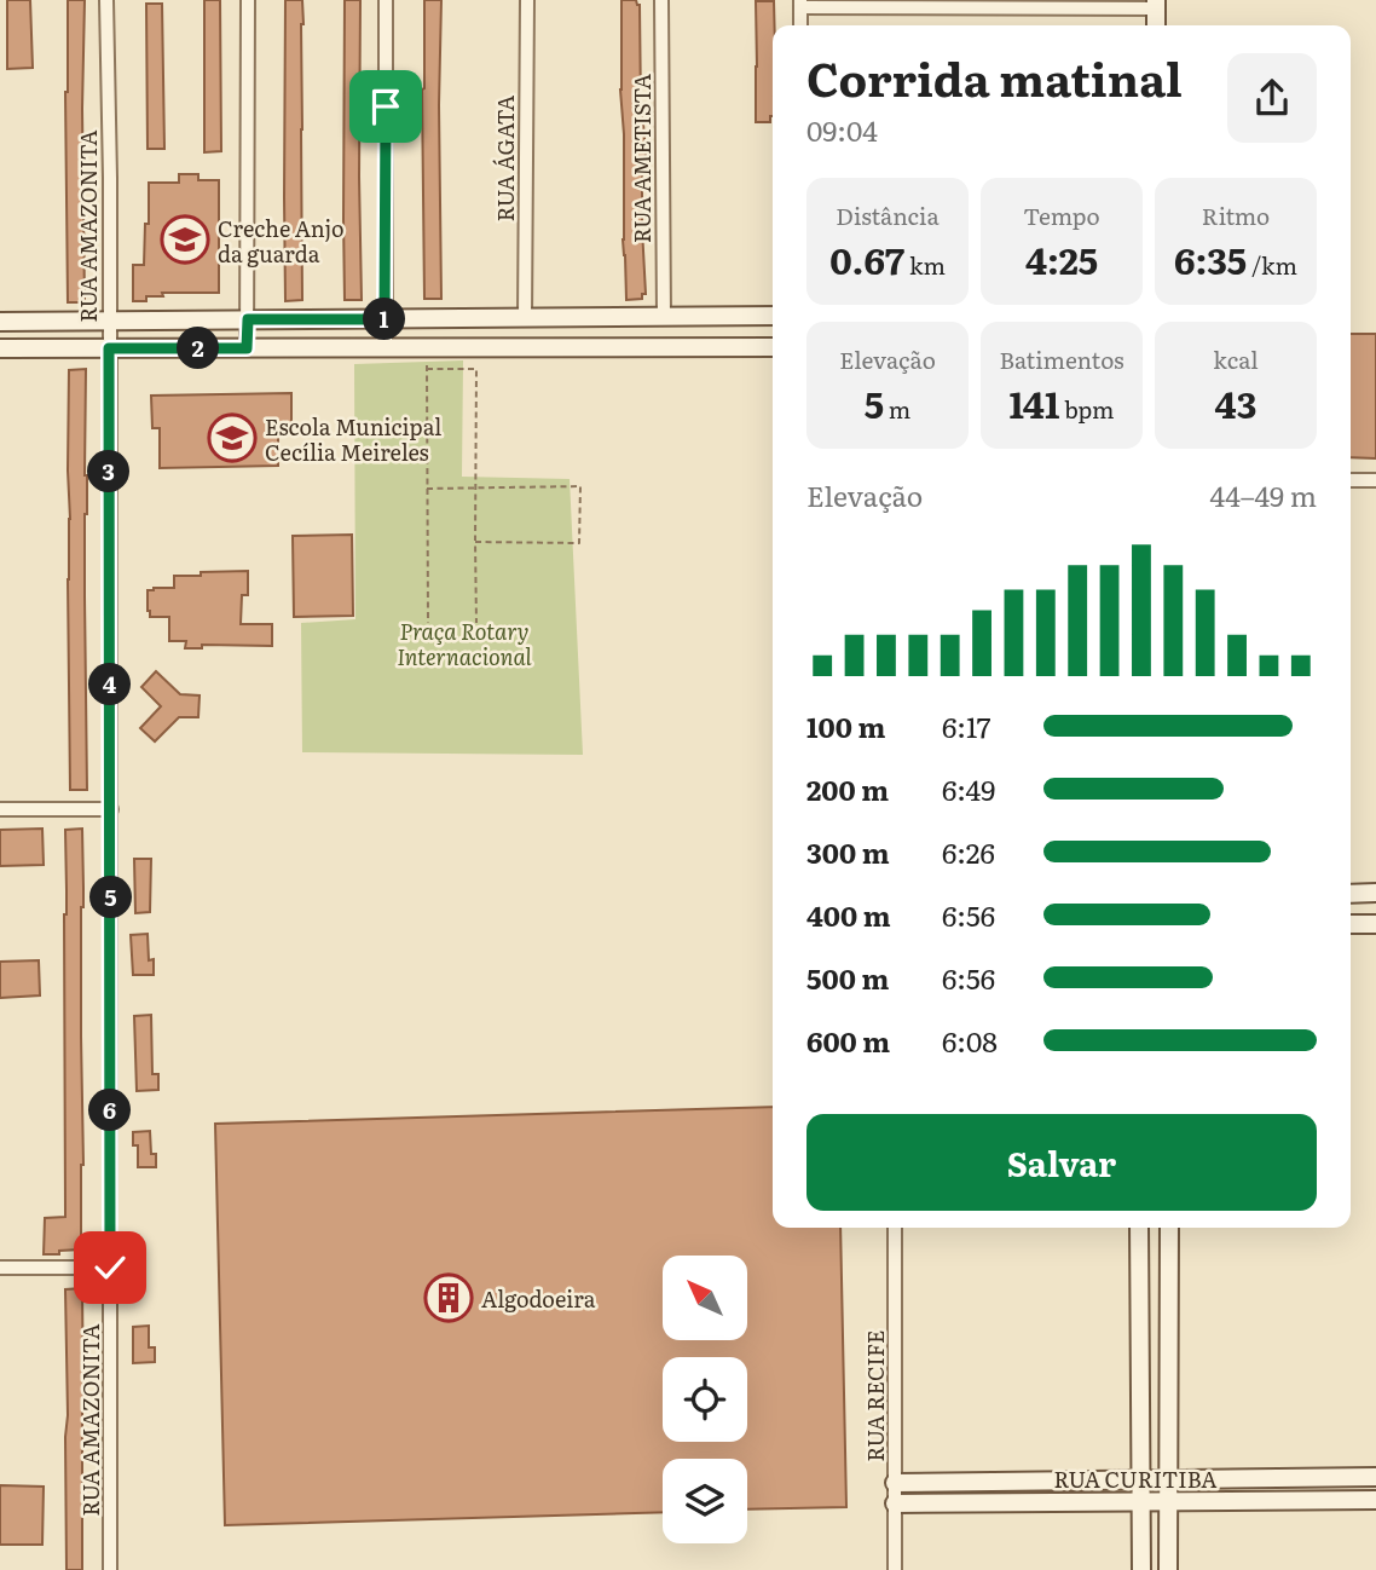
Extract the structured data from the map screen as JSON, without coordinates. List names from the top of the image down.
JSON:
{
  "streets": {
    "street": [
      "RUA ÁGATA",
      "RUA AMETISTA",
      "RUA AMAZONITA",
      "RUA RECIFE",
      "RUA CURITIBA"
    ]
  },
  "crossings": [
    ["RUA RECIFE", "RUA CURITIBA"]
  ],
  "parks": ["Praça Rotary Internacional"],
  "places": {
    "school or university": ["Creche Anjo da guarda", "Escola Municipal Cecília Meireles"],
    "building": ["Algodoeira"]
  },
  "north": "top left",
  "page": {
    "heading": ["Corrida matinal", "09:04"],
    "stats": [
      ["Distância", "0.67 km"],
      ["Tempo", "4:25"],
      ["Ritmo", "6:35 /km"],
      ["Elevação", "5 m"],
      ["Batimentos", "141 bpm"],
      ["kcal", "43"]
    ],
    "pins": [
      "1",
      "2",
      "3",
      "4",
      "5",
      "6"
    ],
    "chart": ["Elevação", "44–49 m"],
    "list": [
      {
        "name": "100 m",
        "note": "6:17"
      },
      {
        "name": "200 m",
        "note": "6:49"
      },
      {
        "name": "300 m",
        "note": "6:26"
      },
      {
        "name": "400 m",
        "note": "6:56"
      },
      {
        "name": "500 m",
        "note": "6:56"
      },
      {
        "name": "600 m",
        "note": "6:08"
      }
    ],
    "buttons": "Salvar"
  }
}
